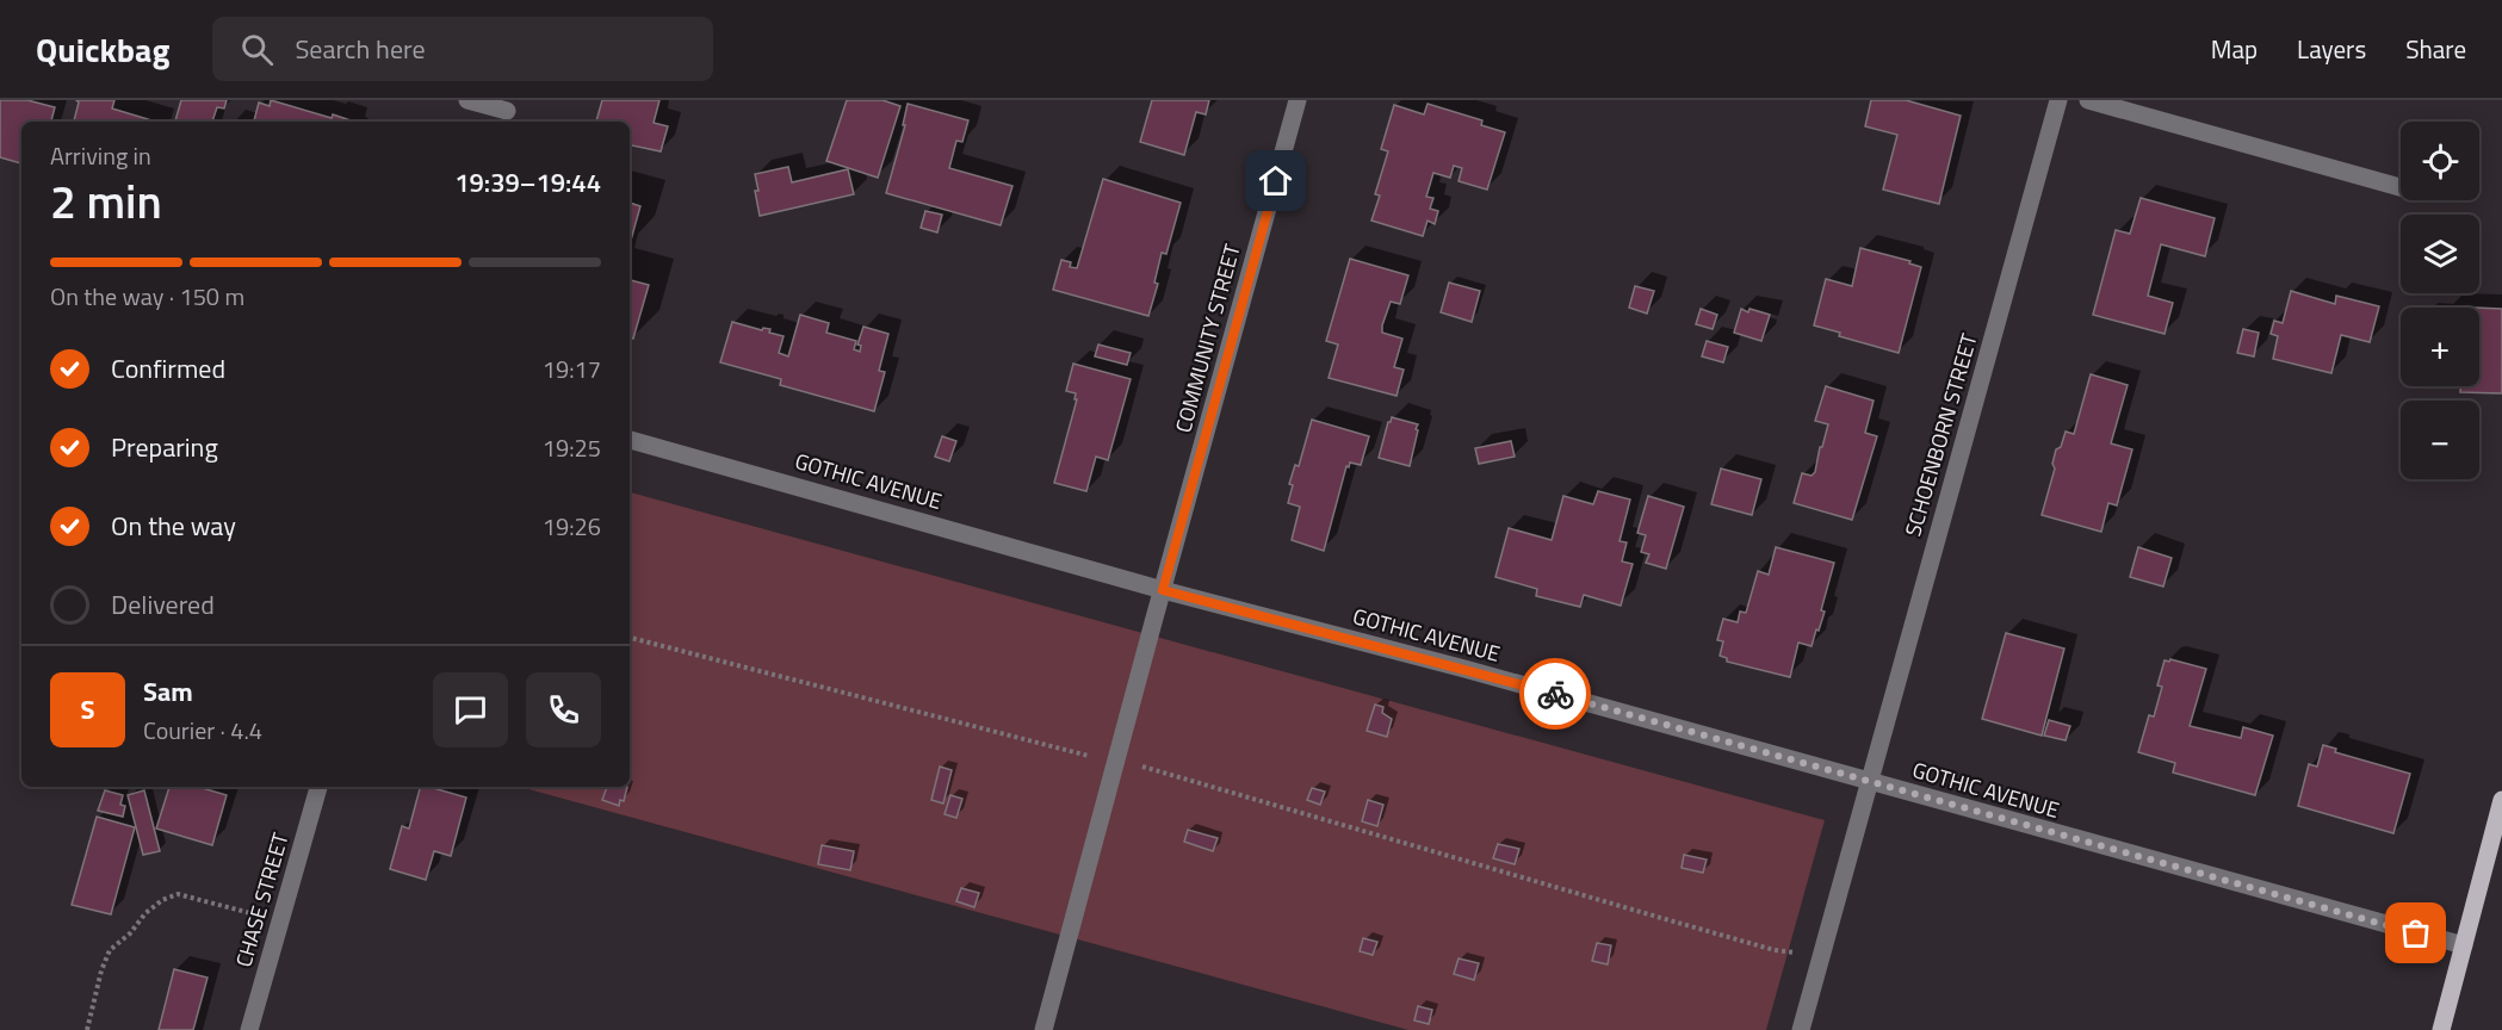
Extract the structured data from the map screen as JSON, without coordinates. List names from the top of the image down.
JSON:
{
  "streets": {
    "street": [
      "COMMUNITY STREET",
      "SCHOENBORN STREET",
      "GOTHIC AVENUE",
      "CHASE STREET"
    ]
  },
  "crossings": [
    ["COMMUNITY STREET", "GOTHIC AVENUE"],
    ["SCHOENBORN STREET", "GOTHIC AVENUE"]
  ],
  "page": {
    "header": "Quickbag",
    "search": "Search here",
    "nav": ["Map", "Layers", "Share"],
    "map_buttons": ["+", "−"],
    "heading": ["2 min", "Arriving in", "19:39–19:44"],
    "panel": ["Sam", "Courier · 4.4"],
    "bar": "On the way · 150 m",
    "list": [
      ["Confirmed", "19:17"],
      ["Preparing", "19:25"],
      ["On the way", "19:26"],
      "Delivered"
    ],
    "round": "S"
  }
}
